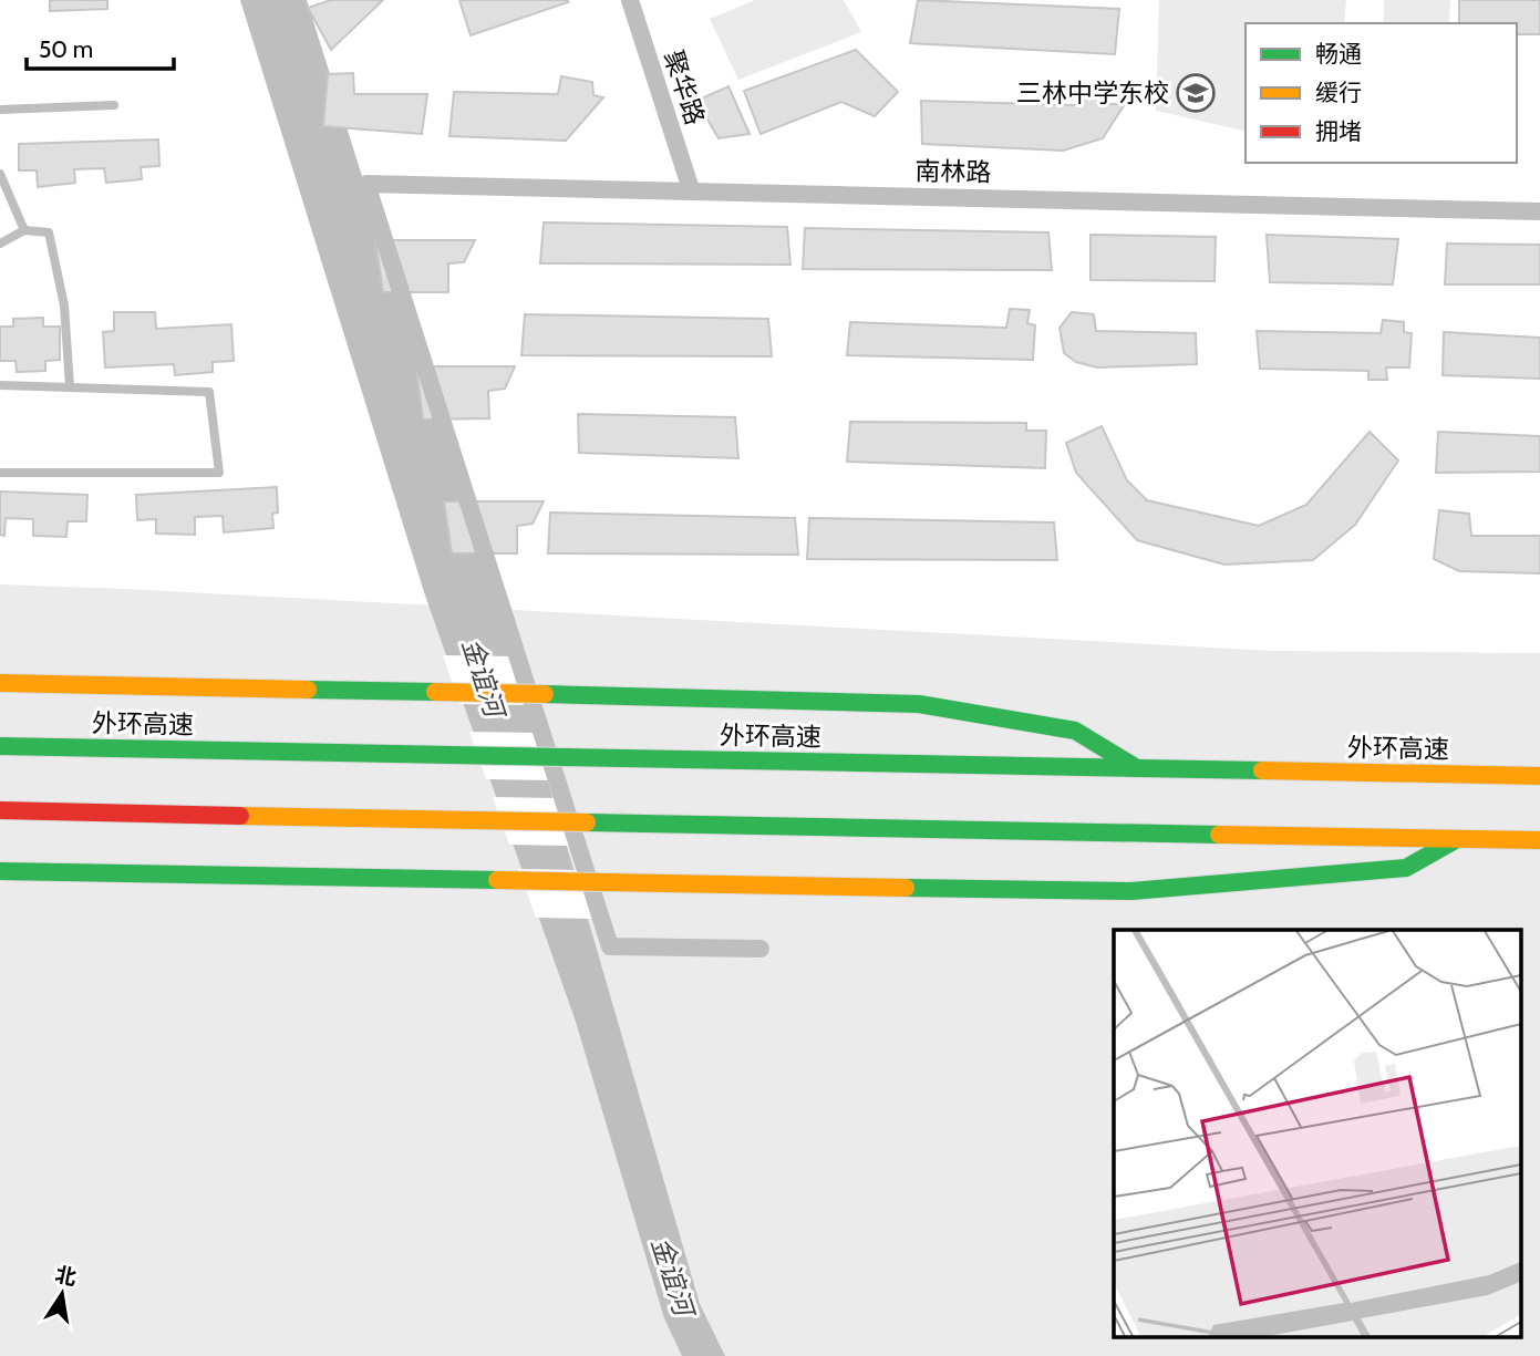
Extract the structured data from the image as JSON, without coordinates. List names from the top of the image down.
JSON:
{
  "streets": {
    "highway": ["外环高速"],
    "street": ["聚华路", "南林路"]
  },
  "crossings": [
    ["聚华路", "南林路"]
  ],
  "water": ["金谊河"],
  "places": {
    "school or university": ["三林中学东校"]
  },
  "legend": ["畅通", "缓行", "拥堵"],
  "scale_bar": "50 m",
  "north": "top"
}
